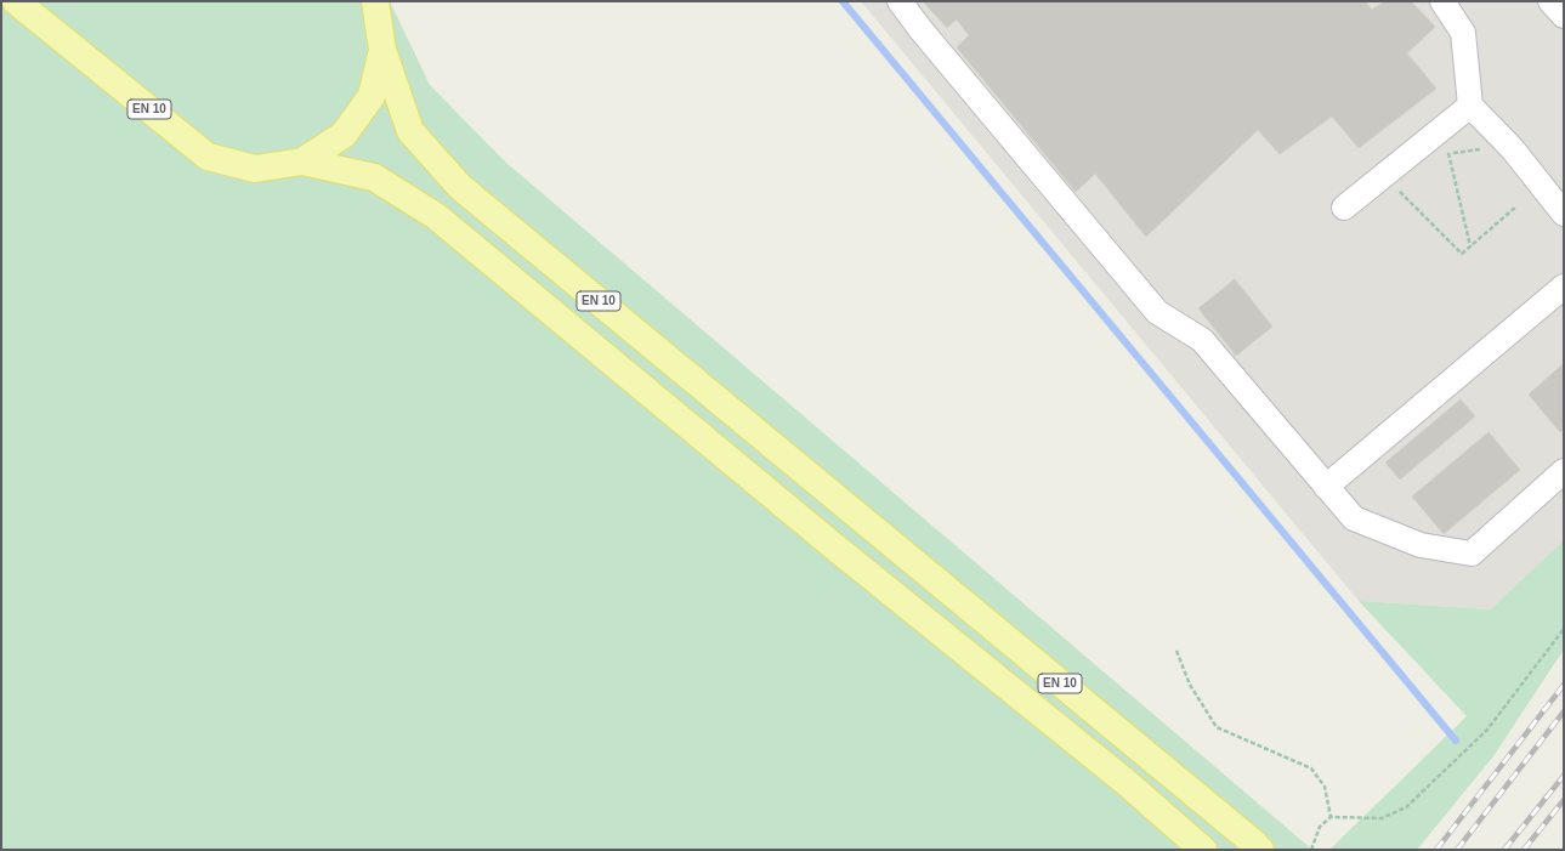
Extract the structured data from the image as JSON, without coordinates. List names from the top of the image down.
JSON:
{
  "streets": {
    "main road": ["EN 10"]
  }
}
